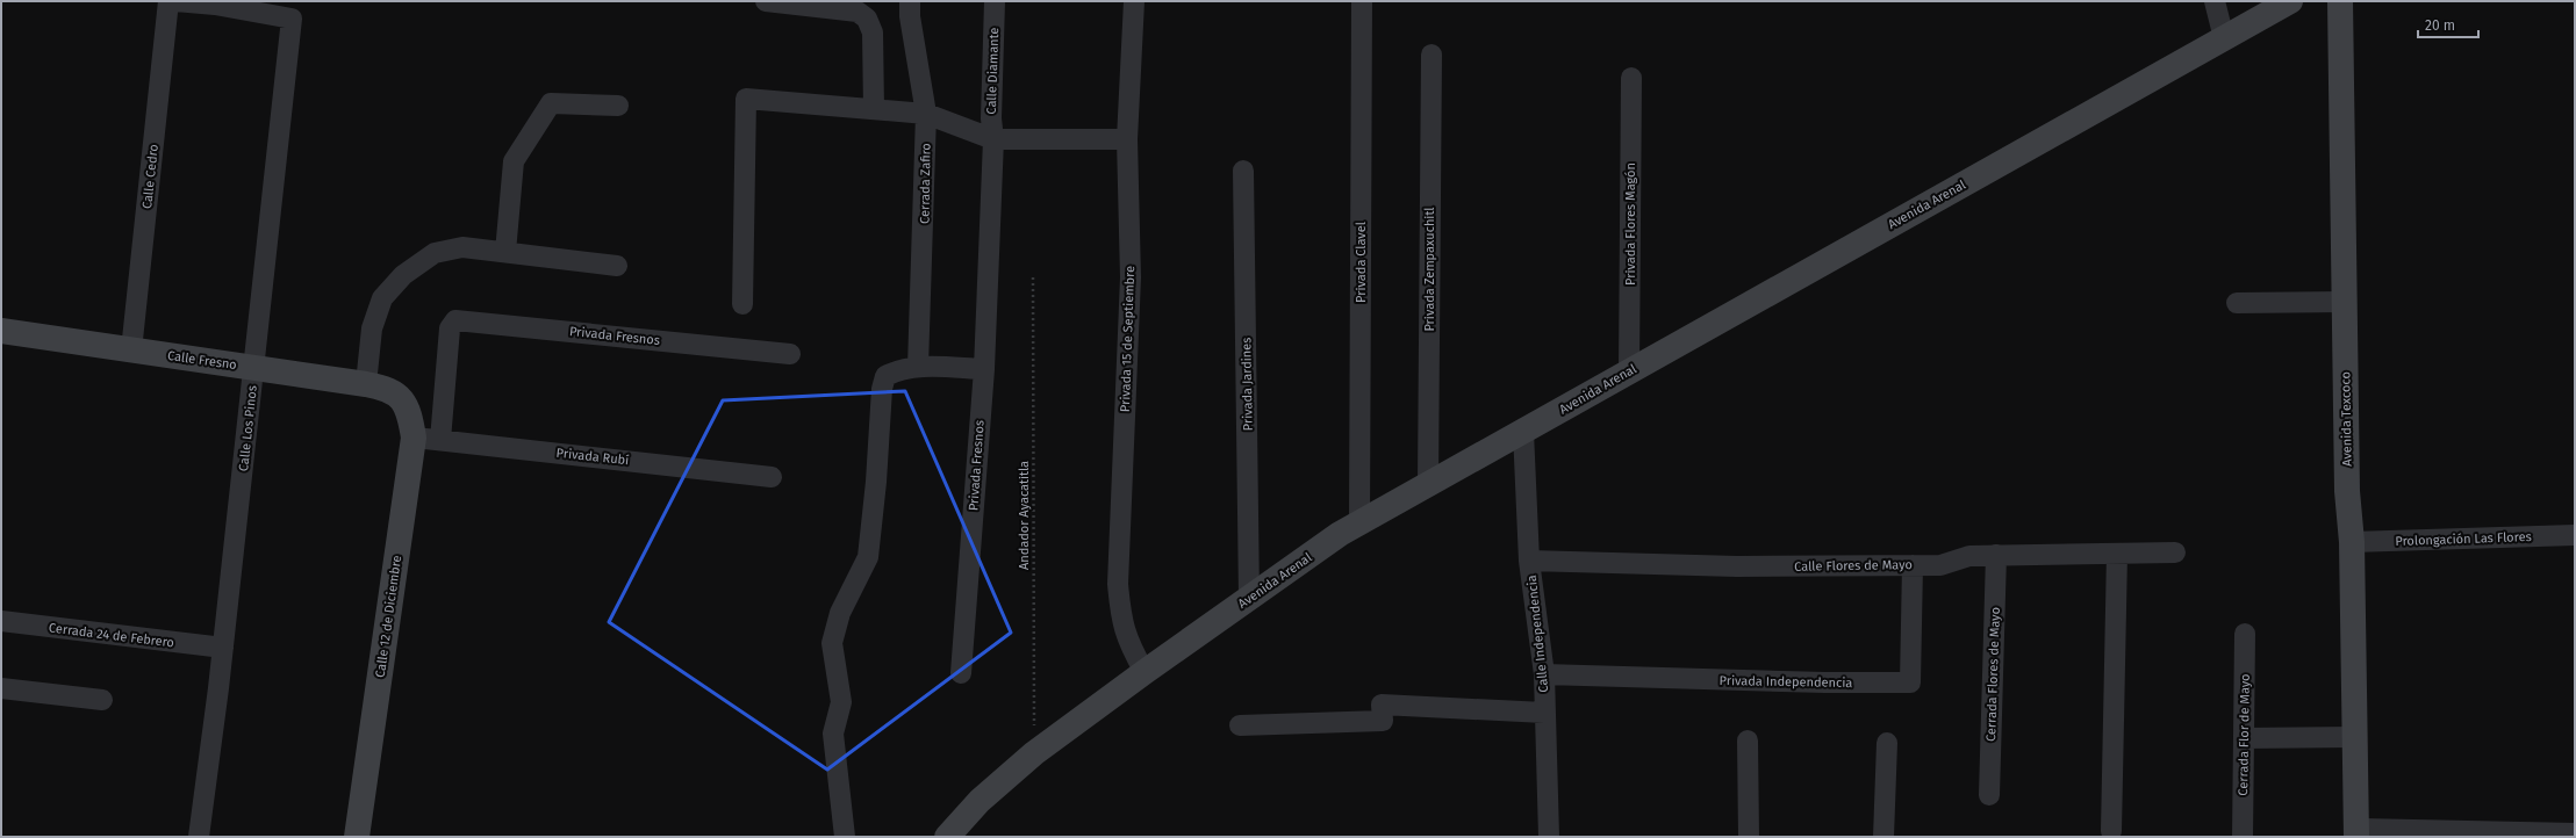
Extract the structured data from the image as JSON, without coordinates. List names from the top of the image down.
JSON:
{
  "streets": {
    "main road": [
      "Avenida Arenal",
      "Calle Fresno",
      "Avenida Texcoco",
      "Calle 12 de Diciembre"
    ],
    "street": [
      "Calle Diamante",
      "Calle Cedro",
      "Cerrada Zafiro",
      "Privada Flores Magón",
      "Privada Clavel",
      "Privada Zempaxuchitl",
      "Privada Fresnos",
      "Privada 15 de Septiembre",
      "Privada Jardines",
      "Calle Los Pinos",
      "Privada Rubí",
      "Prolongación Las Flores",
      "Calle Flores de Mayo",
      "Calle Independencia",
      "Cerrada 24 de Febrero",
      "Cerrada Flores de Mayo",
      "Privada Independencia",
      "Cerrada Flor de Mayo"
    ],
    "path": ["Andador Ayacatitla"]
  },
  "crossings": [
    ["Calle Diamante", "Privada Fresnos"],
    ["Calle Cedro", "Calle Fresno"],
    ["Avenida Arenal", "Privada Flores Magón"],
    ["Avenida Arenal", "Privada Clavel"],
    ["Avenida Arenal", "Privada Zempaxuchitl"],
    ["Avenida Arenal", "Privada 15 de Septiembre"],
    ["Avenida Arenal", "Privada Jardines"],
    ["Avenida Arenal", "Andador Ayacatitla"],
    ["Avenida Arenal", "Calle Independencia"],
    ["Privada Fresnos", "Privada Rubí"],
    ["Calle Fresno", "Calle Los Pinos"],
    ["Calle Fresno", "Calle 12 de Diciembre"],
    ["Avenida Texcoco", "Prolongación Las Flores"],
    ["Calle Los Pinos", "Cerrada 24 de Febrero"],
    ["Privada Rubí", "Calle 12 de Diciembre"],
    ["Calle Flores de Mayo", "Calle Independencia"],
    ["Calle Flores de Mayo", "Cerrada Flores de Mayo"],
    ["Calle Flores de Mayo", "Privada Independencia"],
    ["Calle Independencia", "Privada Independencia"]
  ],
  "scale_bar": "20 m"
}
